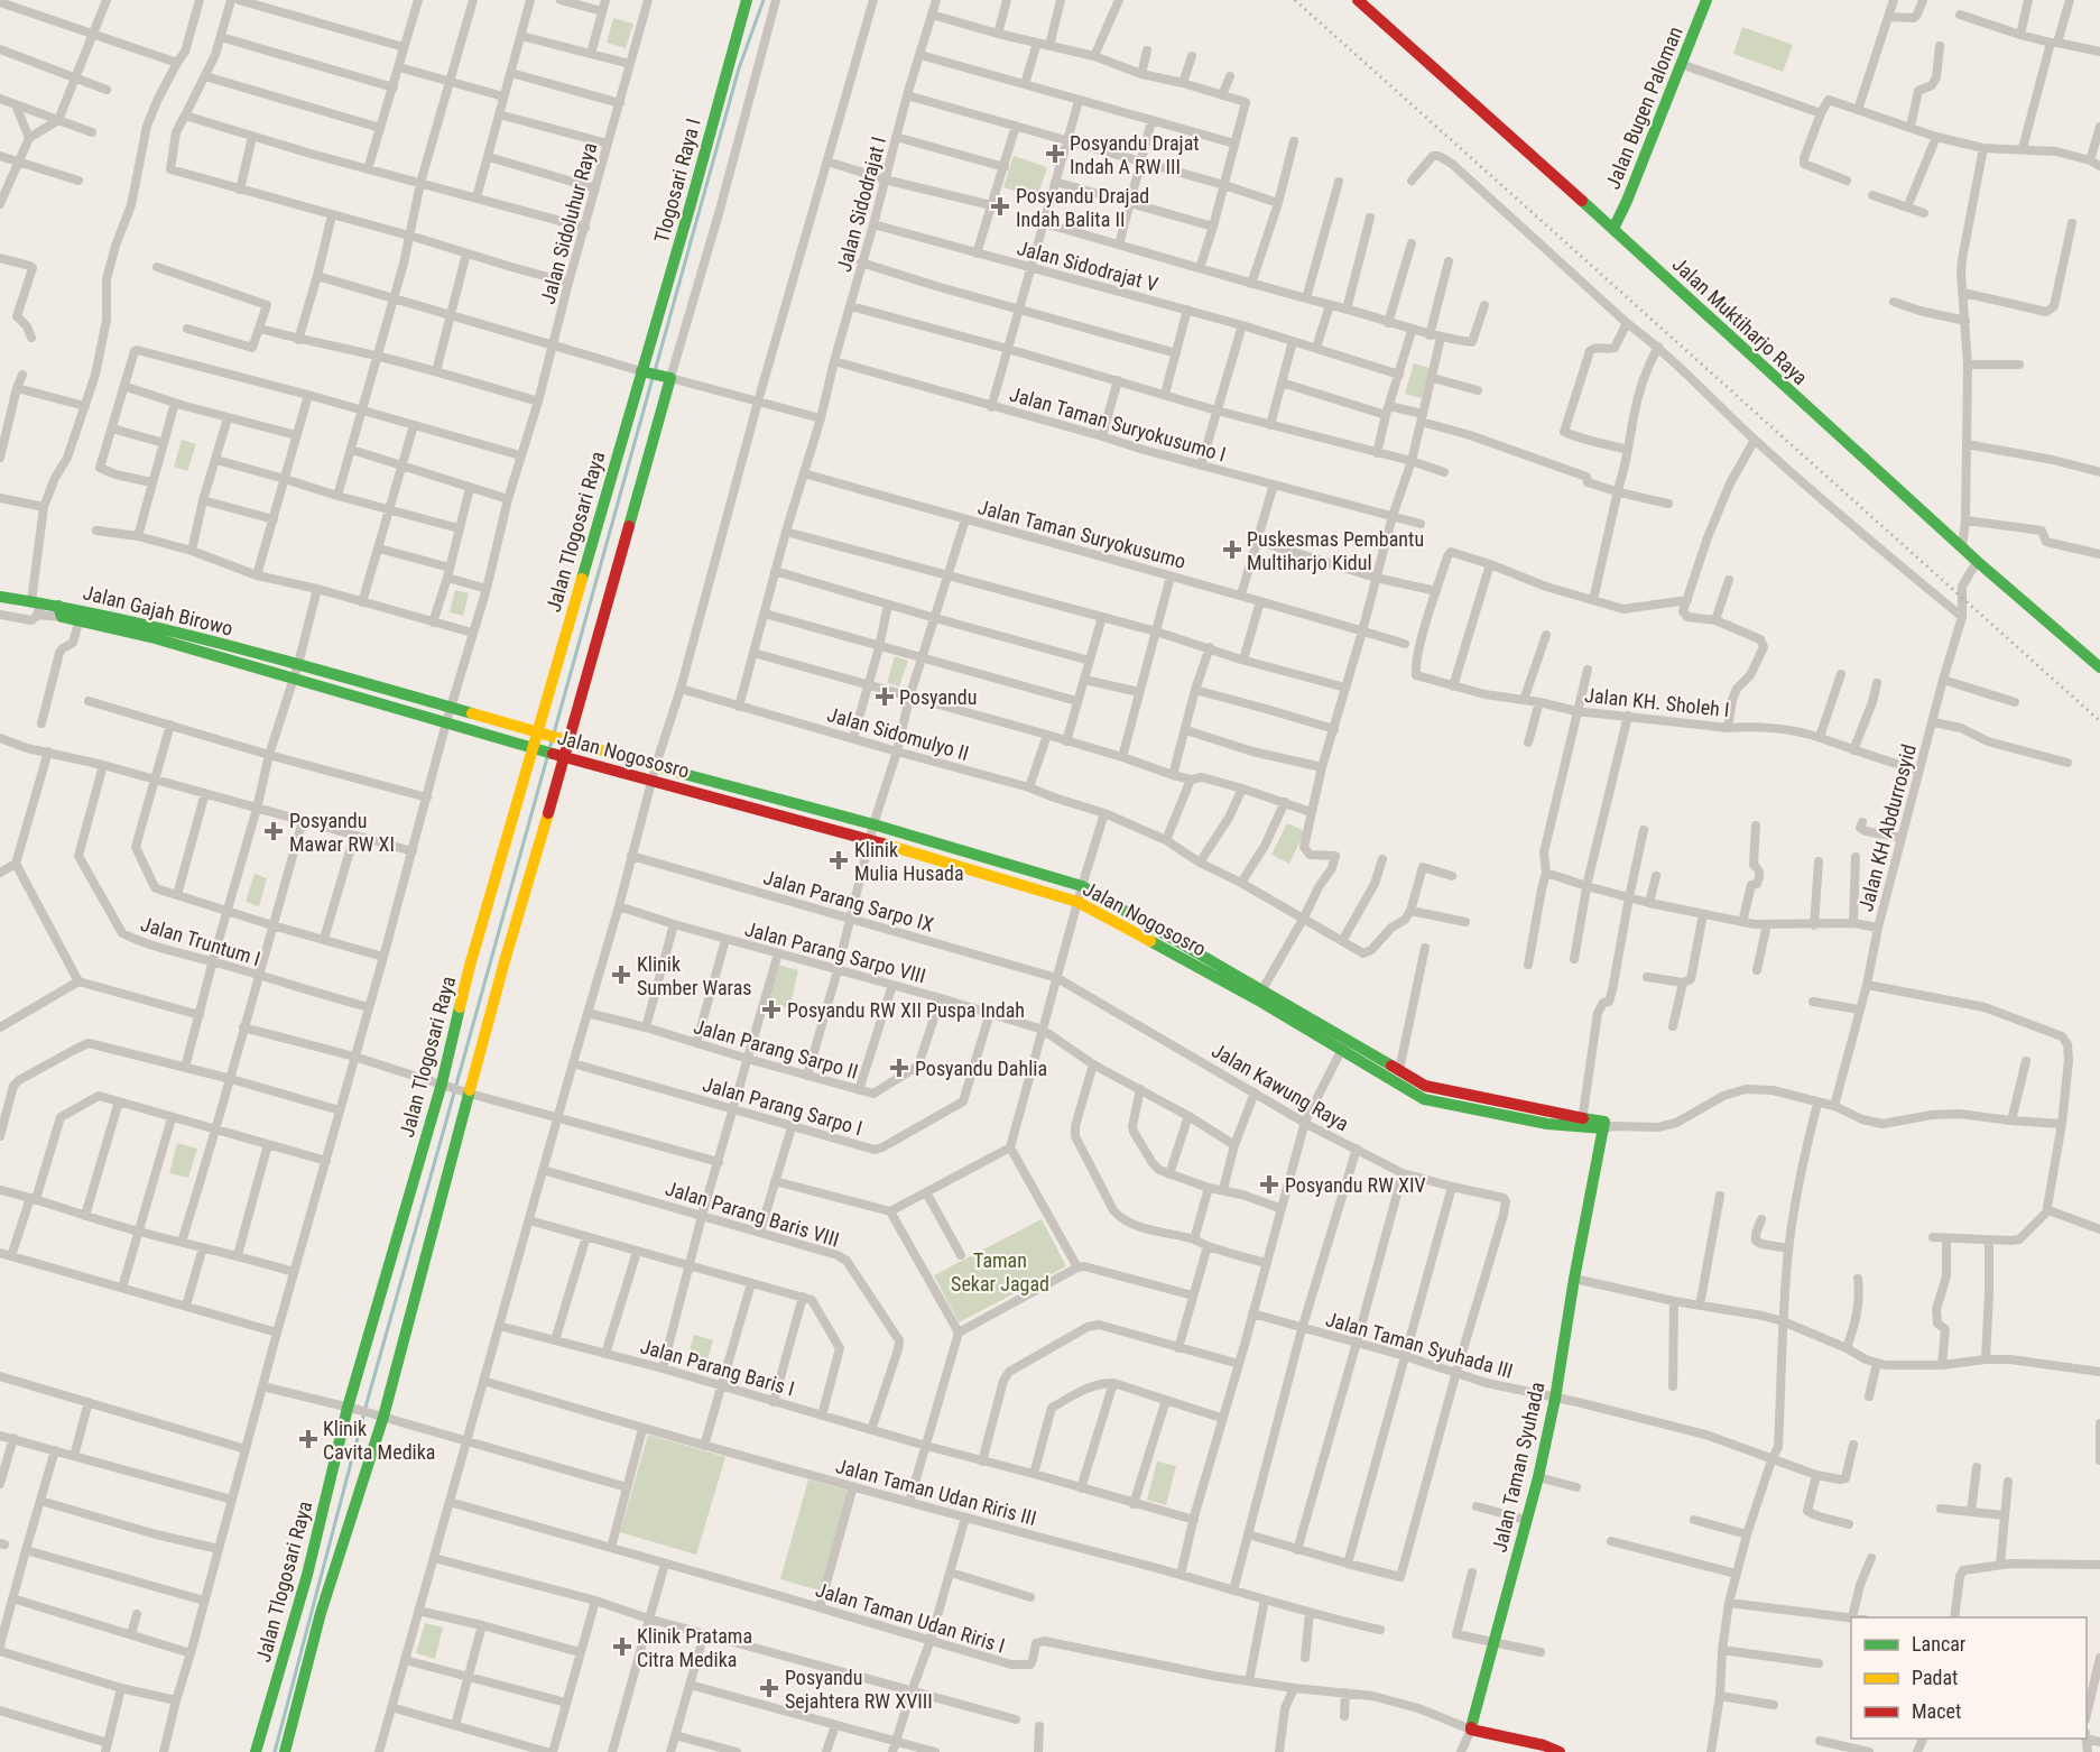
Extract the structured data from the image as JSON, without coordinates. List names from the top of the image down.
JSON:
{
  "streets": {
    "street": [
      "Jalan Bugen Paloman",
      "Tlogosari Raya I",
      "Jalan Sidodrajat I",
      "Jalan Sidoluhur Raya",
      "Jalan Sidodrajat V",
      "Jalan Muktiharjo Raya",
      "Jalan Taman Suryokusumo I",
      "Jalan Tlogosari Raya",
      "Jalan Taman Suryokusumo",
      "Jalan Gajah Birowo",
      "Jalan KH. Sholeh I",
      "Jalan Sidomulyo II",
      "Jalan Nogososro",
      "Jalan KH Abdurrosyid",
      "Jalan Parang Sarpo IX",
      "Jalan Truntum I",
      "Jalan Parang Sarpo VIII",
      "Jalan Parang Sarpo II",
      "Jalan Kawung Raya",
      "Jalan Parang Sarpo I",
      "Jalan Parang Baris VIII",
      "Jalan Taman Syuhada III",
      "Jalan Parang Baris I",
      "Jalan Taman Syuhada",
      "Jalan Taman Udan Riris III",
      "Jalan Taman Udan Riris I"
    ]
  },
  "crossings": [
    ["Jalan Bugen Paloman", "Jalan Muktiharjo Raya"],
    ["Tlogosari Raya I", "Jalan Tlogosari Raya"],
    ["Jalan Sidodrajat I", "Jalan Sidodrajat V"],
    ["Jalan Sidodrajat I", "Jalan Taman Suryokusumo I"],
    ["Jalan Sidodrajat I", "Jalan Taman Suryokusumo"],
    ["Jalan Sidodrajat I", "Jalan Sidomulyo II"],
    ["Jalan Sidoluhur Raya", "Jalan Gajah Birowo"],
    ["Jalan Sidoluhur Raya", "Jalan Truntum I"],
    ["Jalan Muktiharjo Raya", "Jalan KH Abdurrosyid"],
    ["Jalan Tlogosari Raya", "Jalan Gajah Birowo"],
    ["Jalan Tlogosari Raya", "Jalan Nogososro"],
    ["Jalan Gajah Birowo", "Jalan Nogososro"],
    ["Jalan KH. Sholeh I", "Jalan KH Abdurrosyid"],
    ["Jalan Nogososro", "Jalan Taman Syuhada"],
    ["Jalan Parang Sarpo IX", "Jalan Kawung Raya"],
    ["Jalan Parang Sarpo VIII", "Jalan Parang Sarpo II"],
    ["Jalan Parang Sarpo VIII", "Jalan Parang Sarpo I"],
    ["Jalan Kawung Raya", "Jalan Taman Syuhada III"],
    ["Jalan Parang Baris VIII", "Jalan Parang Baris I"],
    ["Jalan Taman Syuhada III", "Jalan Taman Syuhada"],
    ["Jalan Taman Syuhada", "Jalan Taman Udan Riris I"]
  ],
  "parks": ["Taman Sekar Jagad"],
  "places": {
    "health": [
      "Posyandu Drajat Indah A RW III",
      "Posyandu Drajad Indah Balita II",
      "Puskesmas Pembantu Multiharjo Kidul",
      "Posyandu",
      "Posyandu Mawar RW XI",
      "Klinik Mulia Husada",
      "Klinik Sumber Waras",
      "Posyandu RW XII Puspa Indah",
      "Posyandu Dahlia",
      "Posyandu RW XIV",
      "Klinik Cavita Medika",
      "Klinik Pratama Citra Medika",
      "Posyandu Sejahtera RW XVIII"
    ]
  },
  "legend": ["Lancar", "Padat", "Macet"]
}
